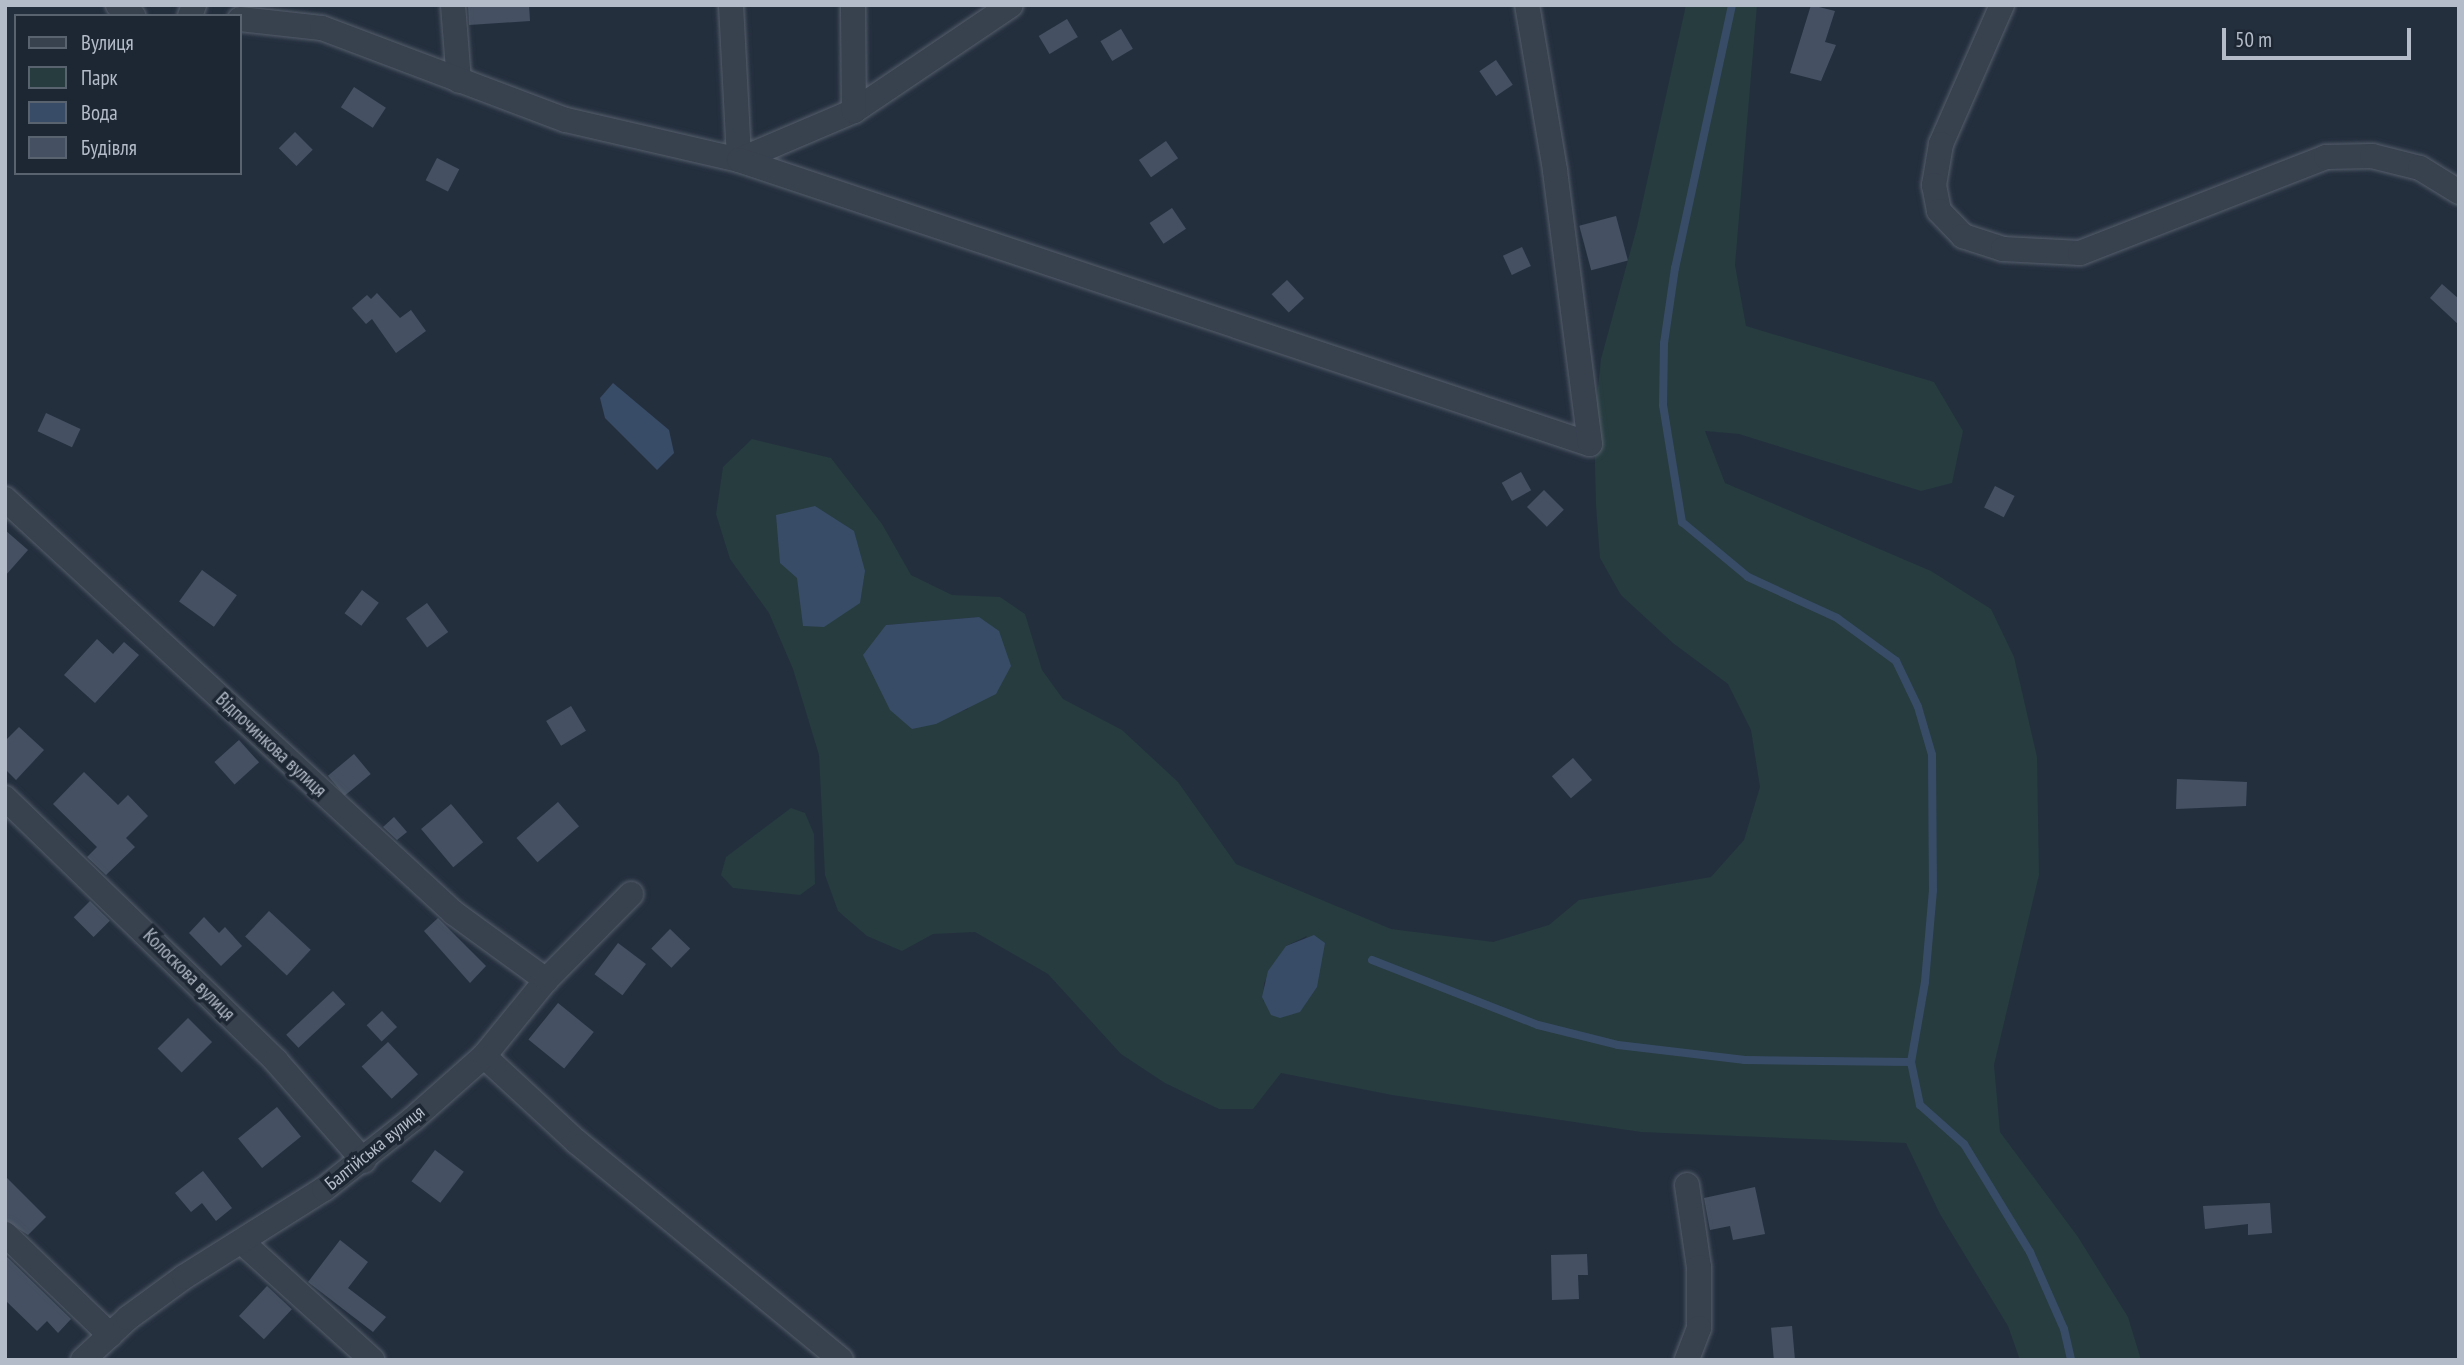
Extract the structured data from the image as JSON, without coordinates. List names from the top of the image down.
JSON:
{
  "streets": {
    "street": ["Відпочинкова вулиця", "Колоскова вулиця", "Балтійська вулиця"]
  },
  "crossings": [
    ["Відпочинкова вулиця", "Балтійська вулиця"],
    ["Колоскова вулиця", "Балтійська вулиця"]
  ],
  "legend": [
    "Вулиця",
    "Парк",
    "Вода",
    "Будівля"
  ],
  "scale_bar": "50 m"
}
